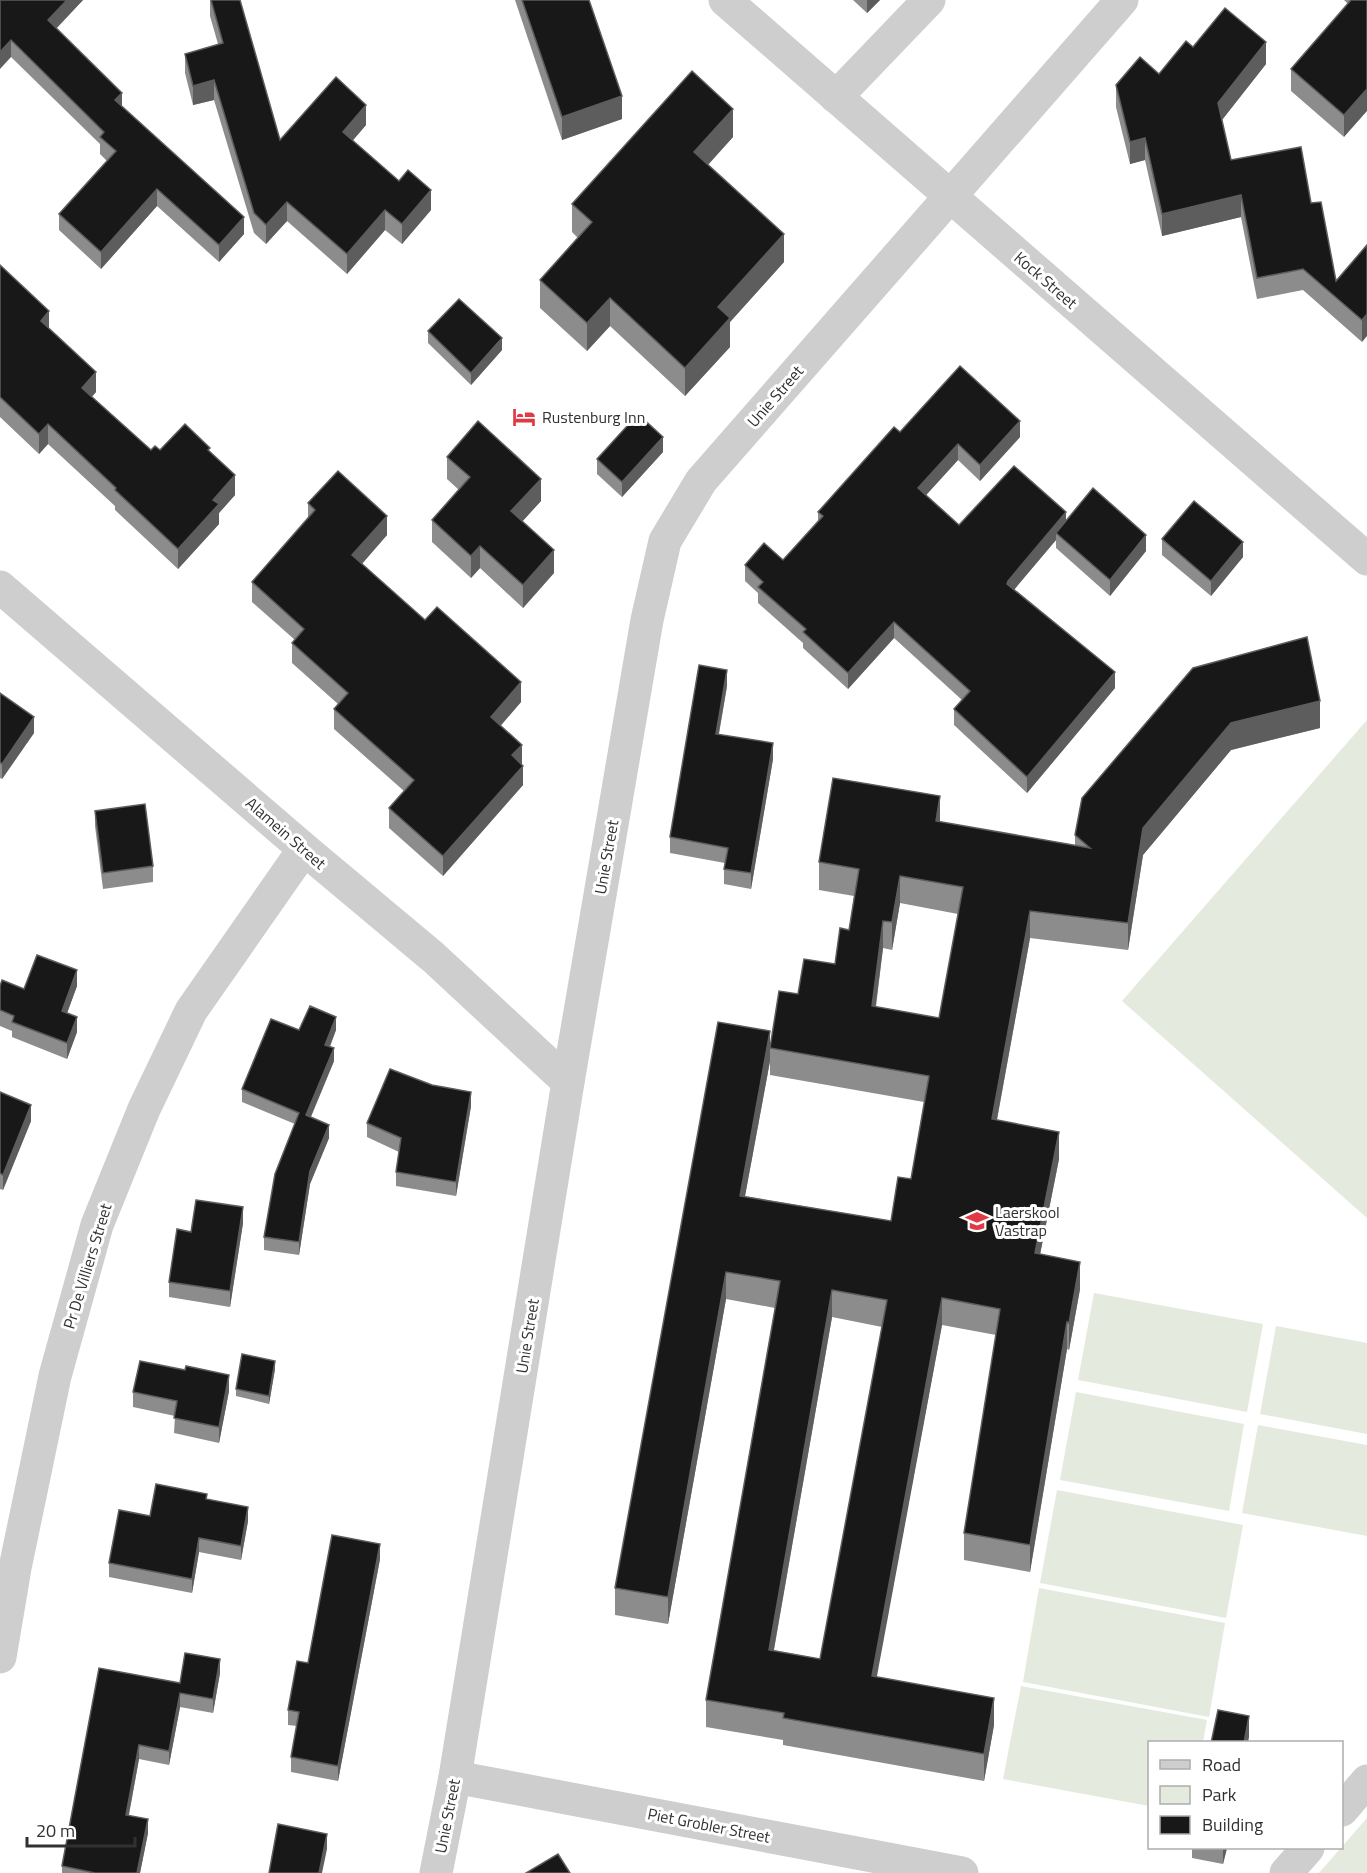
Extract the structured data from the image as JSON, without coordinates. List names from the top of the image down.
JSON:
{
  "streets": {
    "street": [
      "Kock Street",
      "Unie Street",
      "Alamein Street",
      "Pr De Villiers Street",
      "Piet Grobler Street"
    ]
  },
  "crossings": [
    ["Kock Street", "Unie Street"],
    ["Unie Street", "Alamein Street"],
    ["Unie Street", "Piet Grobler Street"],
    ["Alamein Street", "Pr De Villiers Street"]
  ],
  "places": {
    "hotel": ["Rustenburg Inn"],
    "school or university": ["Laerskool Vastrap"]
  },
  "legend": ["Road", "Park", "Building"],
  "scale_bar": "20 m"
}
